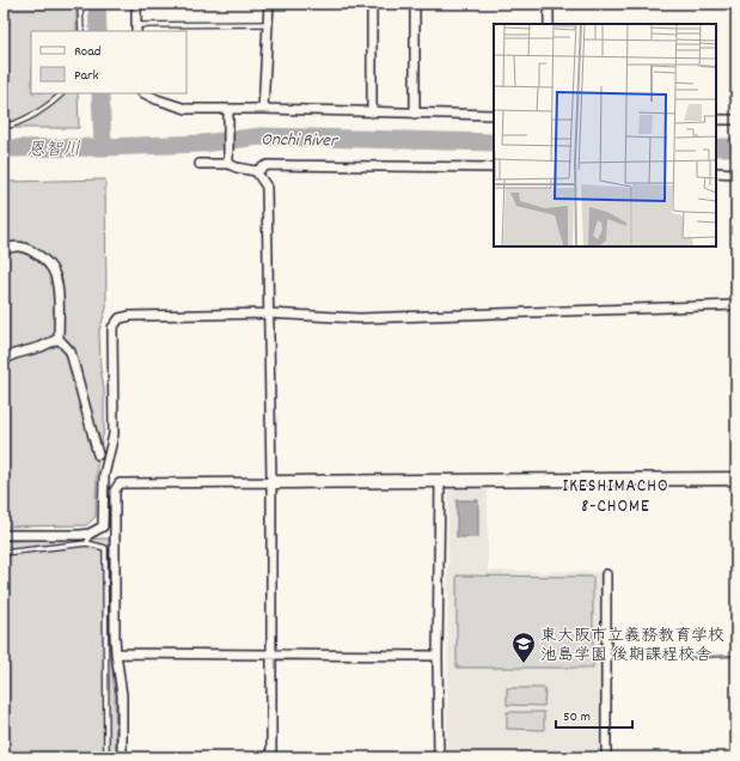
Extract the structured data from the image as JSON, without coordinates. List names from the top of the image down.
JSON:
{
  "districts": ["IKESHIMACHO 8-CHOME"],
  "water": ["Onchi River", "恩智川"],
  "places": {
    "school or university": ["東大阪市立義務教育学校 池島学園 後期課程校舎"]
  },
  "legend": ["Road", "Park"],
  "scale_bar": "50 m"
}
